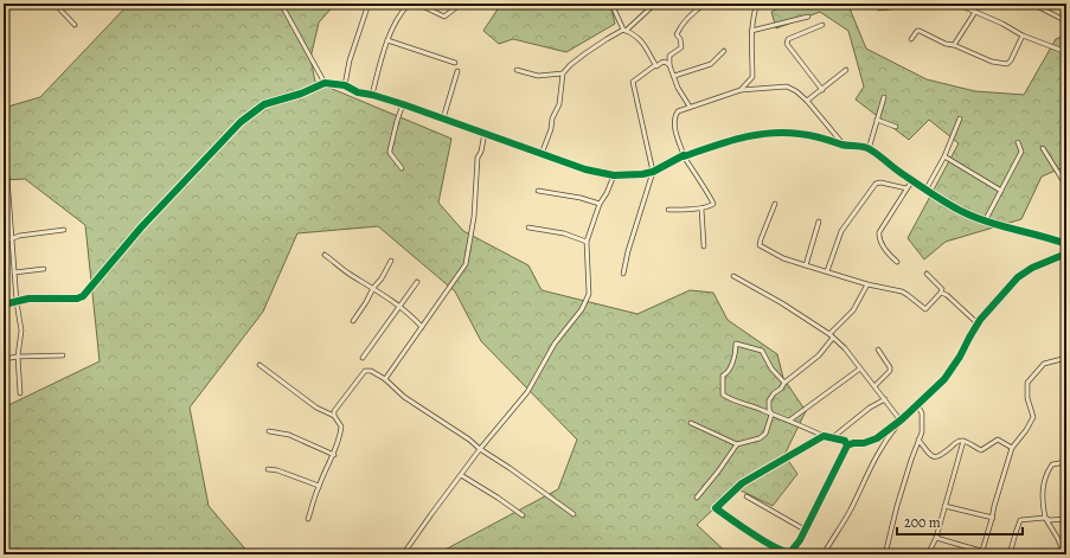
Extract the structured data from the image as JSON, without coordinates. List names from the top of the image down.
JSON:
{
  "scale_bar": "200 m"
}
